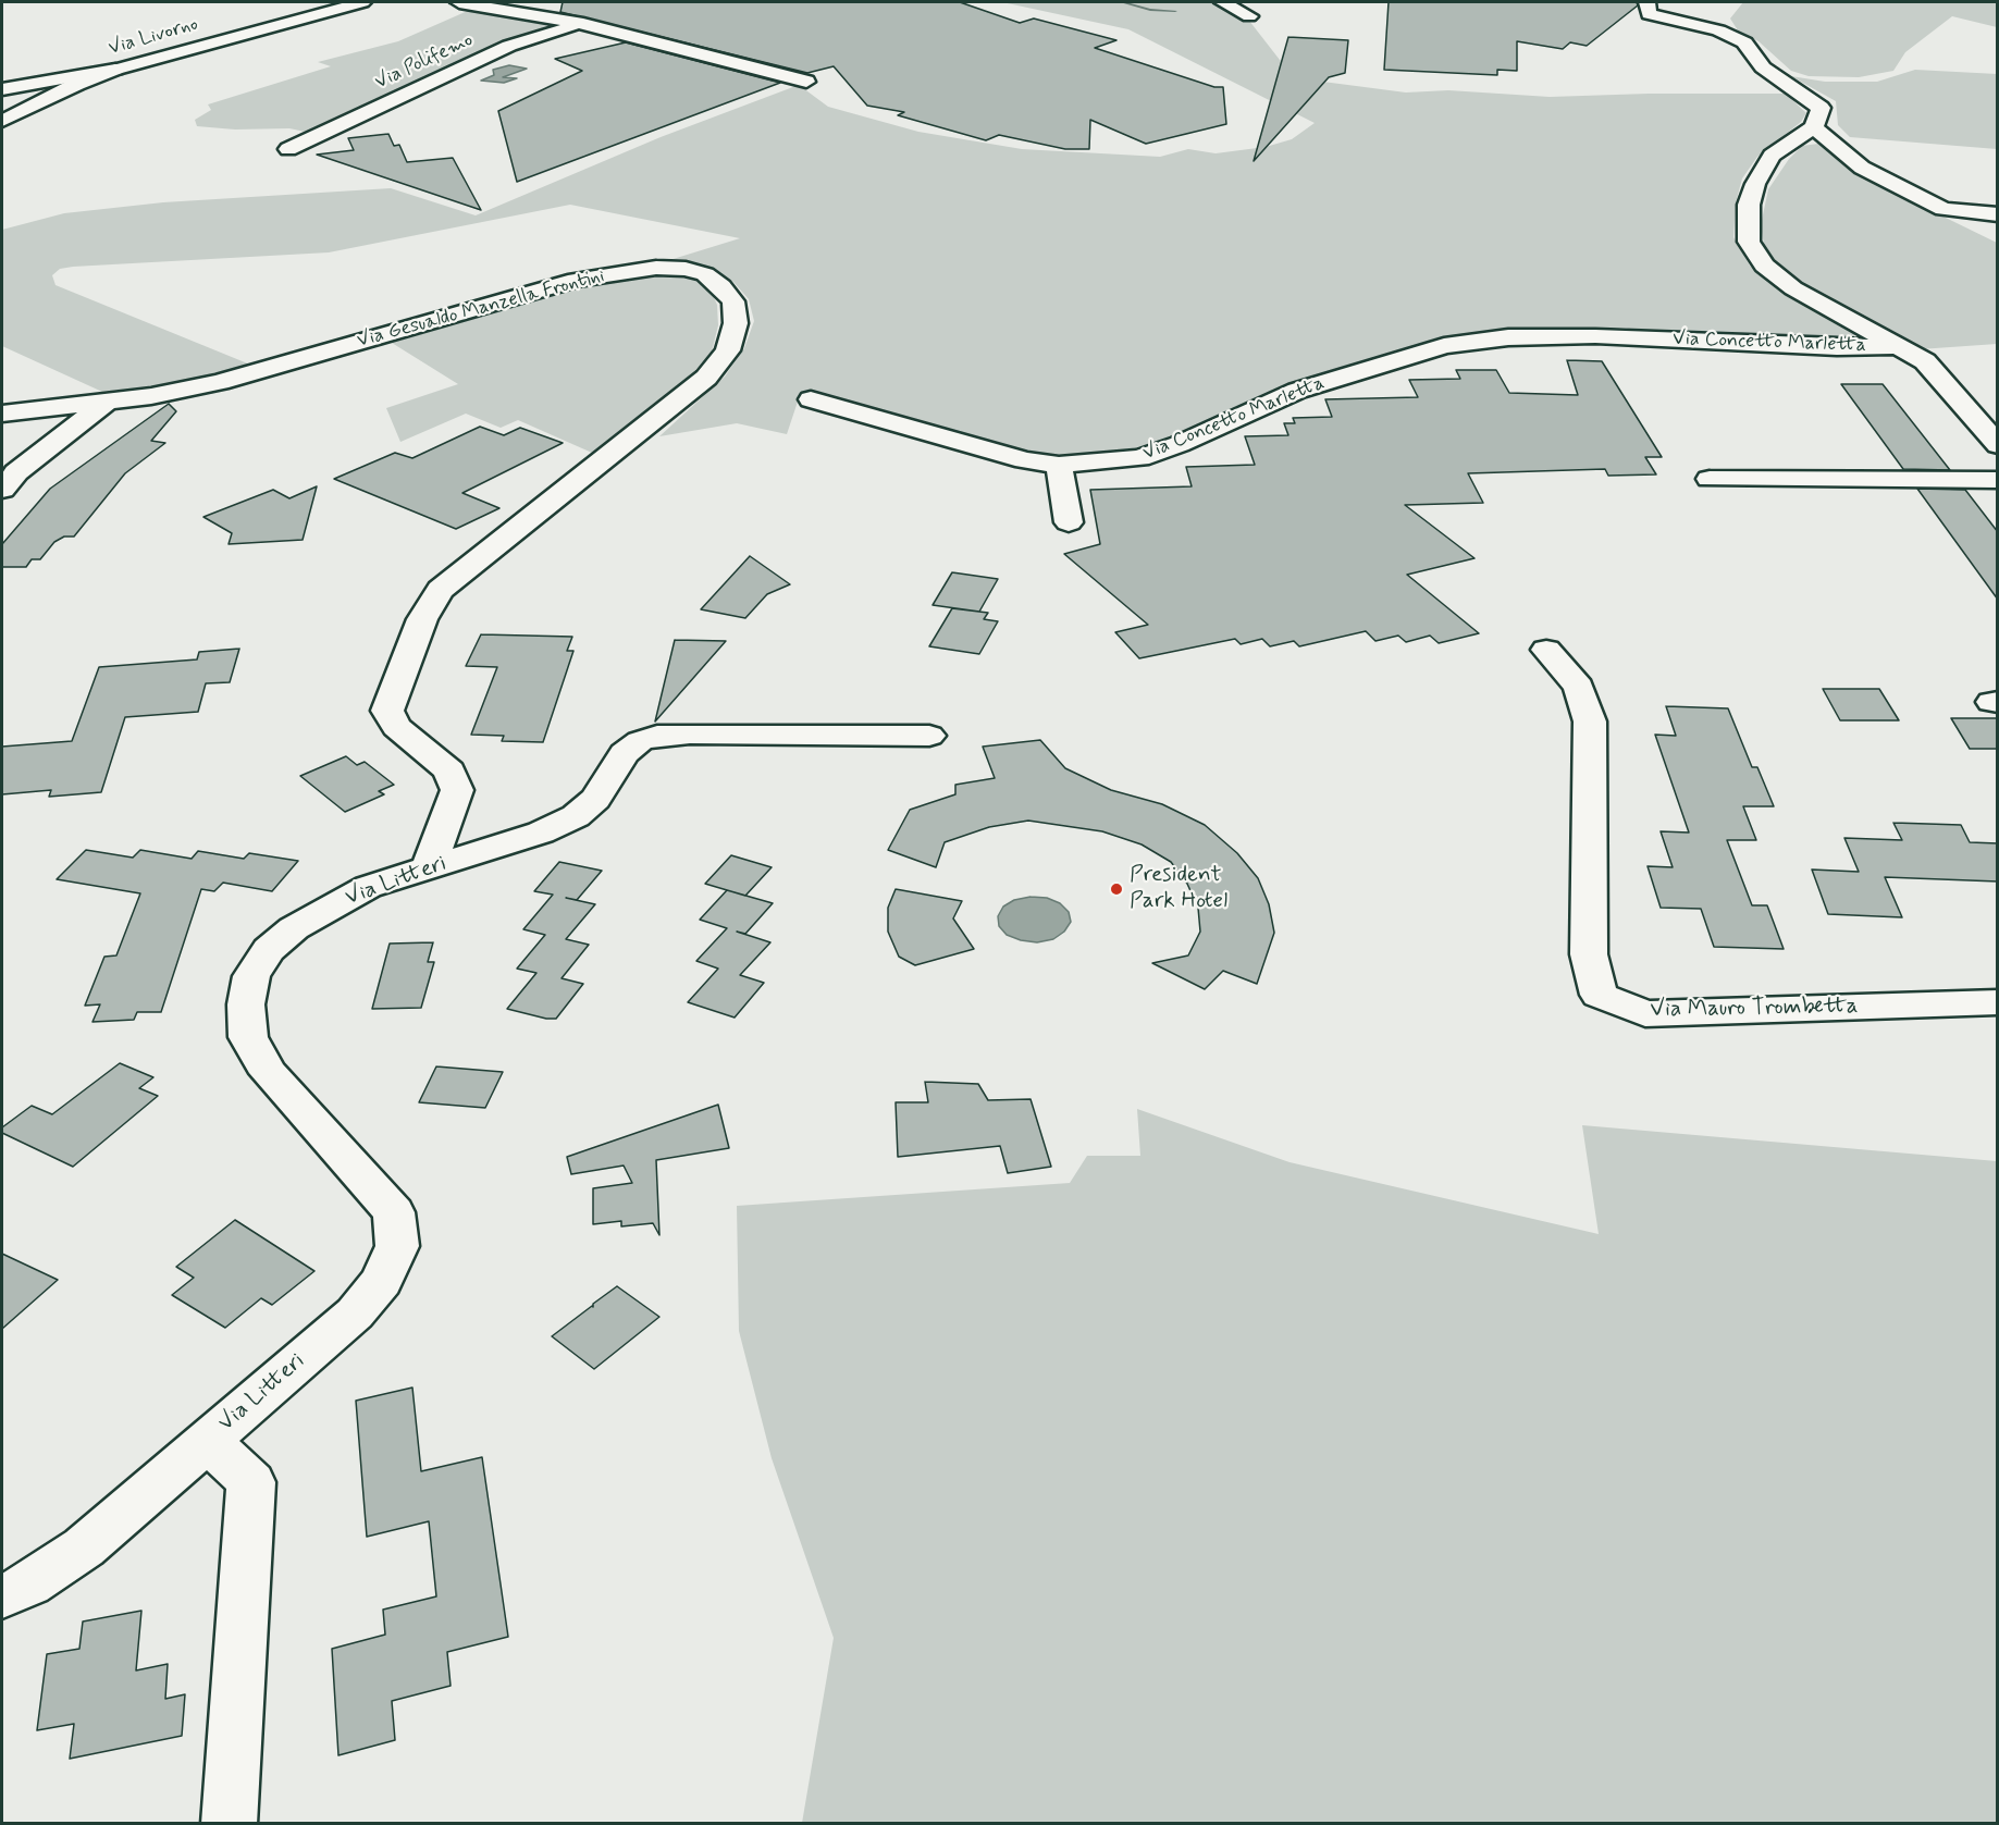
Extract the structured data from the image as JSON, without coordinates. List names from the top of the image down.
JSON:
{
  "streets": {
    "street": [
      "Via Livorno",
      "Via Polifemo",
      "Via Gesualdo Manzella Frontini",
      "Via Concetto Marletta",
      "Via Litteri",
      "Via Mauro Trombetta"
    ]
  },
  "crossings": [
    ["Via Gesualdo Manzella Frontini", "Via Litteri"]
  ],
  "places": ["President Park Hotel"]
}
